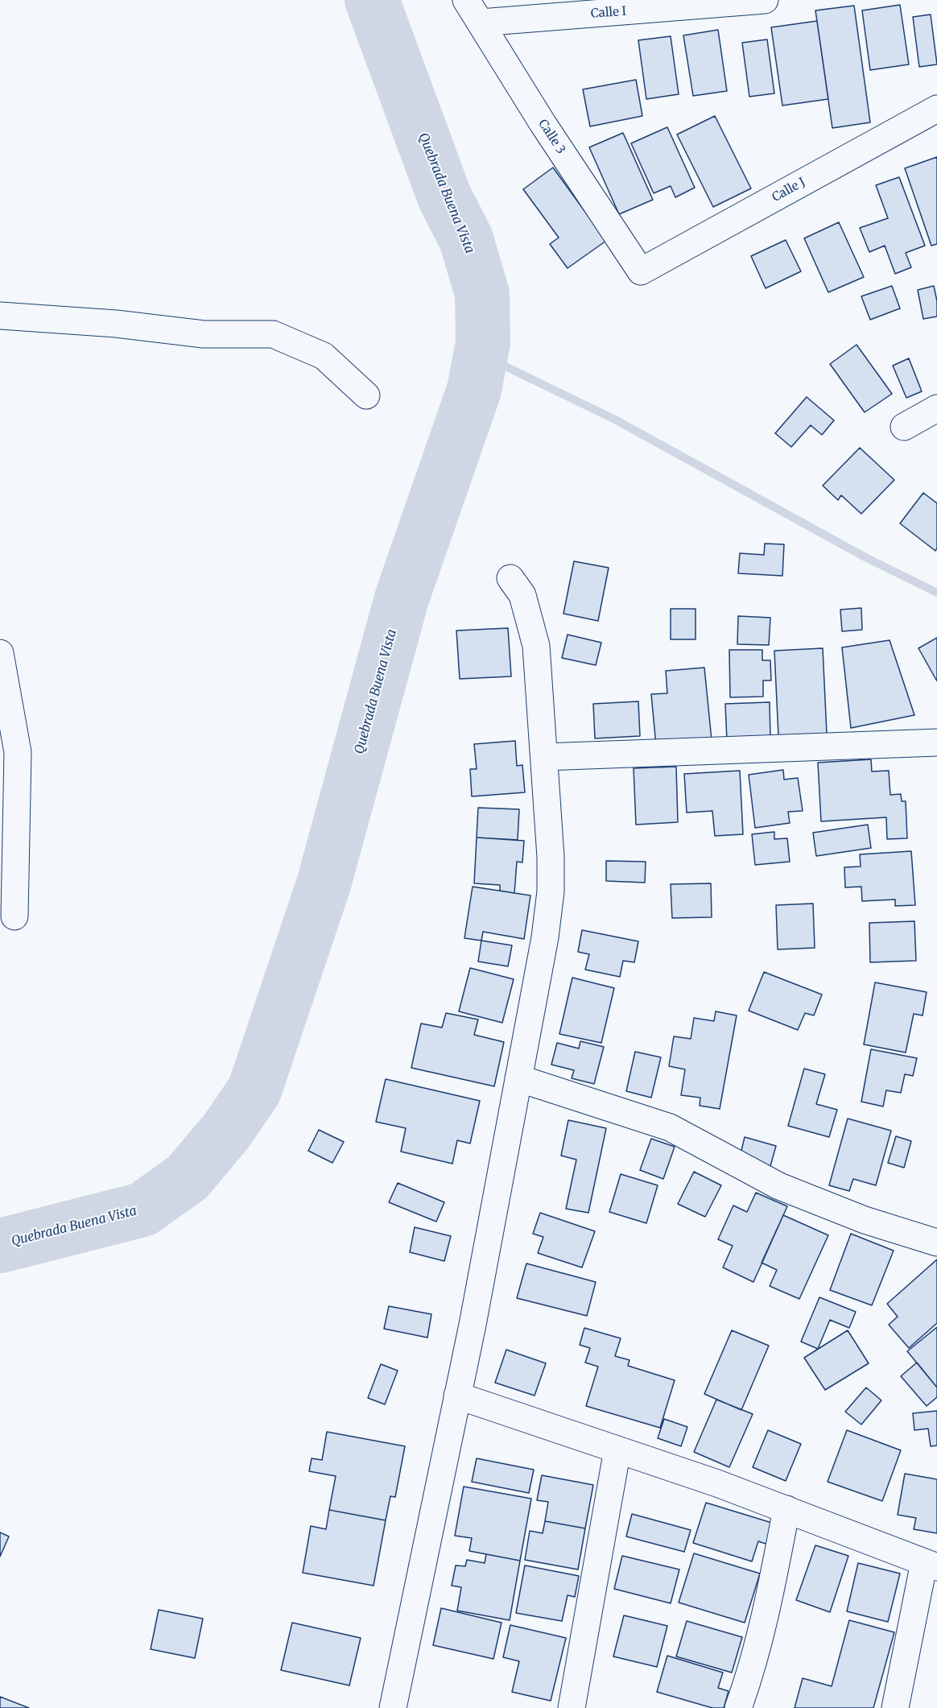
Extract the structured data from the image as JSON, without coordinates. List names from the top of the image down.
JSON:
{
  "streets": {
    "street": ["Calle I", "Calle 3", "Calle J"]
  },
  "crossings": [
    ["Calle I", "Calle 3"],
    ["Calle 3", "Calle J"]
  ],
  "water": ["Quebrada Buena Vista"]
}
